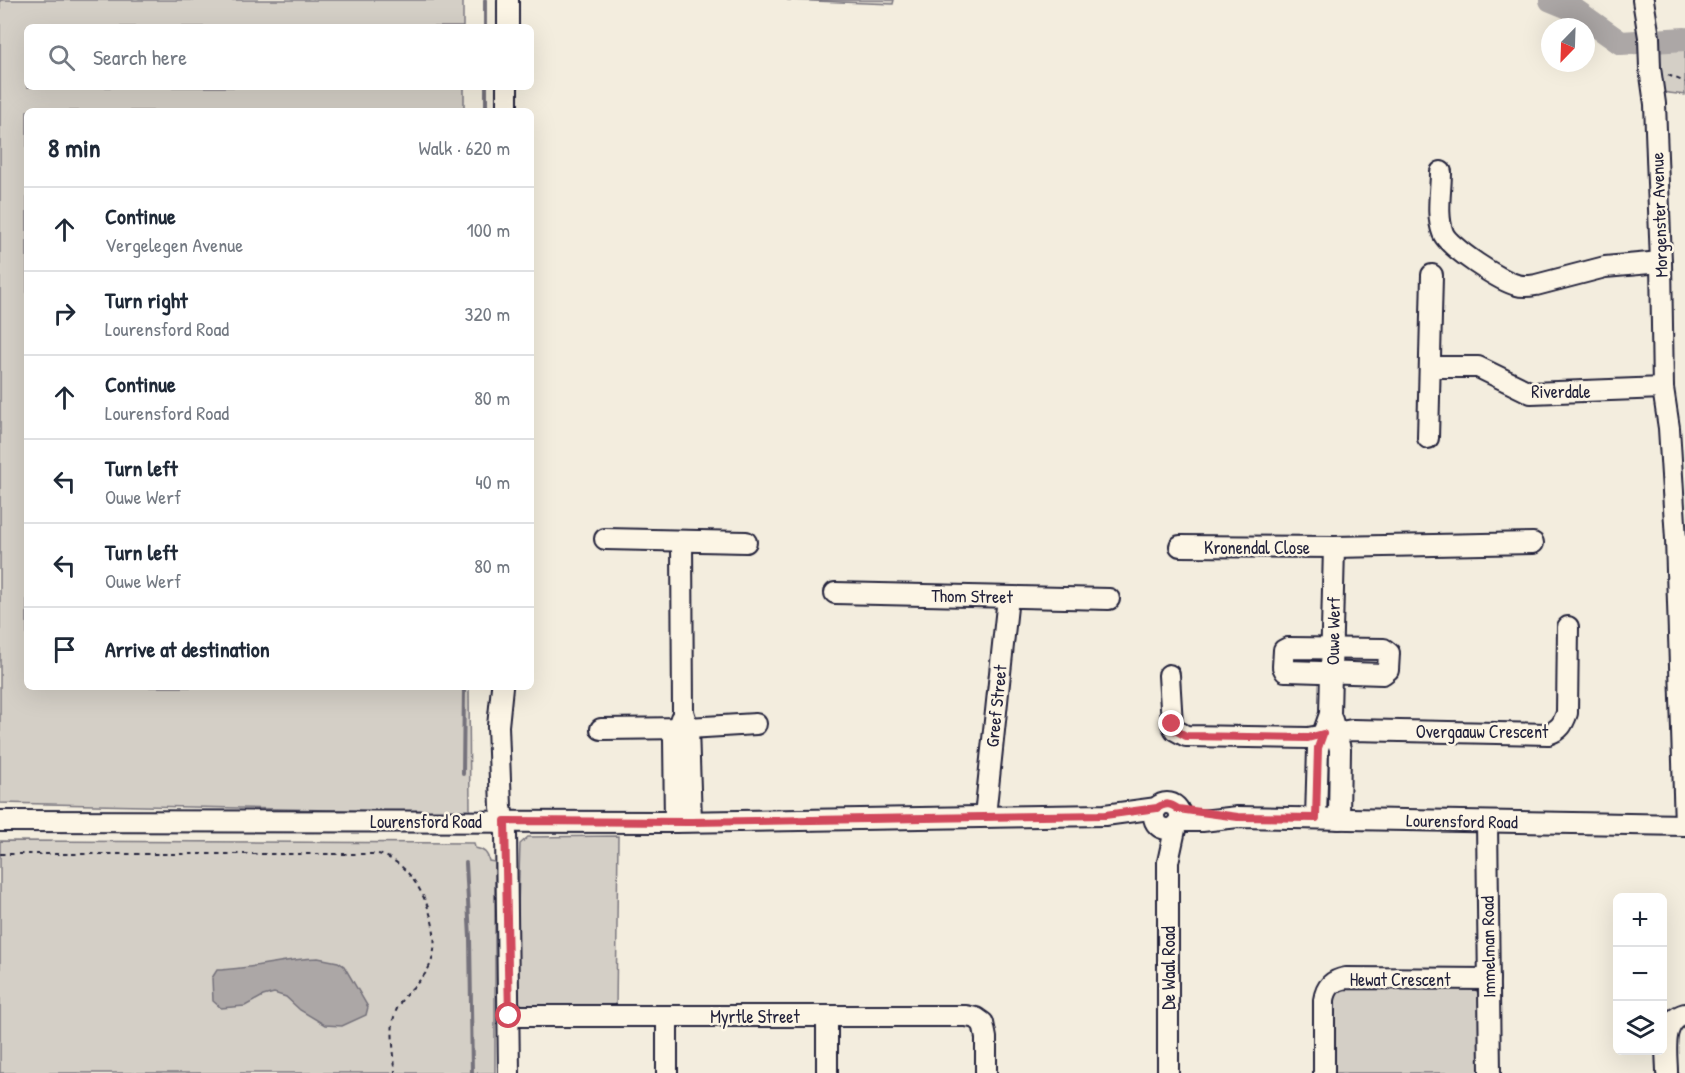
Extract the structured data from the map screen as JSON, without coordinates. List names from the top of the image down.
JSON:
{
  "streets": {
    "street": [
      "Morgenster Avenue",
      "Riverdale",
      "Kronendal Close",
      "Thom Street",
      "Ouwe Werf",
      "Greef Street",
      "Overgaauw Crescent",
      "Lourensford Road",
      "Immelman Road",
      "De Waal Road",
      "Hewat Crescent",
      "Myrtle Street"
    ]
  },
  "crossings": [
    ["Morgenster Avenue", "Riverdale"],
    ["Morgenster Avenue", "Lourensford Road"],
    ["Kronendal Close", "Ouwe Werf"],
    ["Thom Street", "Greef Street"],
    ["Ouwe Werf", "Overgaauw Crescent"],
    ["Ouwe Werf", "Lourensford Road"],
    ["Greef Street", "Lourensford Road"],
    ["Lourensford Road", "Immelman Road"],
    ["Lourensford Road", "De Waal Road"],
    ["Immelman Road", "Hewat Crescent"]
  ],
  "north": "bottom left",
  "page": {
    "search": "Search here",
    "heading": ["8 min", "Walk · 620 m"],
    "list": [
      ["Continue", "Vergelegen Avenue", "100 m"],
      ["Turn right", "Lourensford Road", "320 m"],
      ["Continue", "Lourensford Road", "80 m"],
      ["Turn left", "Ouwe Werf", "40 m"],
      ["Turn left", "Ouwe Werf", "80 m"],
      "Arrive at destination"
    ],
    "map_buttons": ["+", "−"]
  }
}
